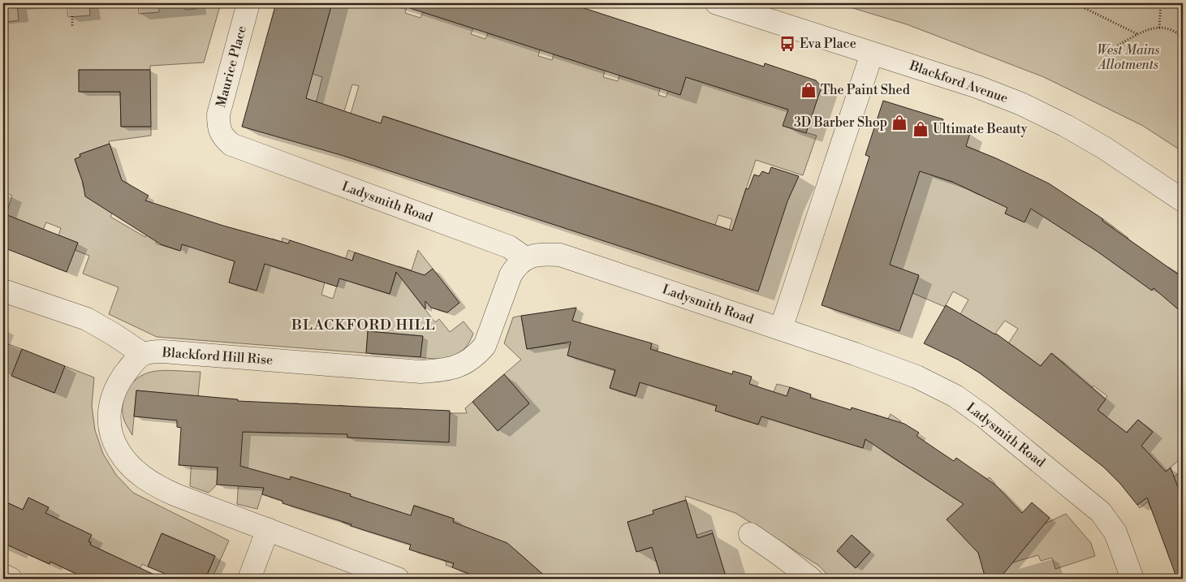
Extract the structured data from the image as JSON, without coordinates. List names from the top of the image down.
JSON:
{
  "streets": {
    "street": [
      "Maurice Place",
      "Blackford Avenue",
      "Ladysmith Road",
      "Blackford Hill Rise"
    ]
  },
  "crossings": [
    ["Maurice Place", "Ladysmith Road"],
    ["Ladysmith Road", "Blackford Hill Rise"]
  ],
  "districts": ["BLACKFORD HILL"],
  "parks": ["West Mains Allotments"],
  "places": {
    "bus stop": ["Eva Place"],
    "shop": ["The Paint Shed", "3D Barber Shop", "Ultimate Beauty"]
  }
}
